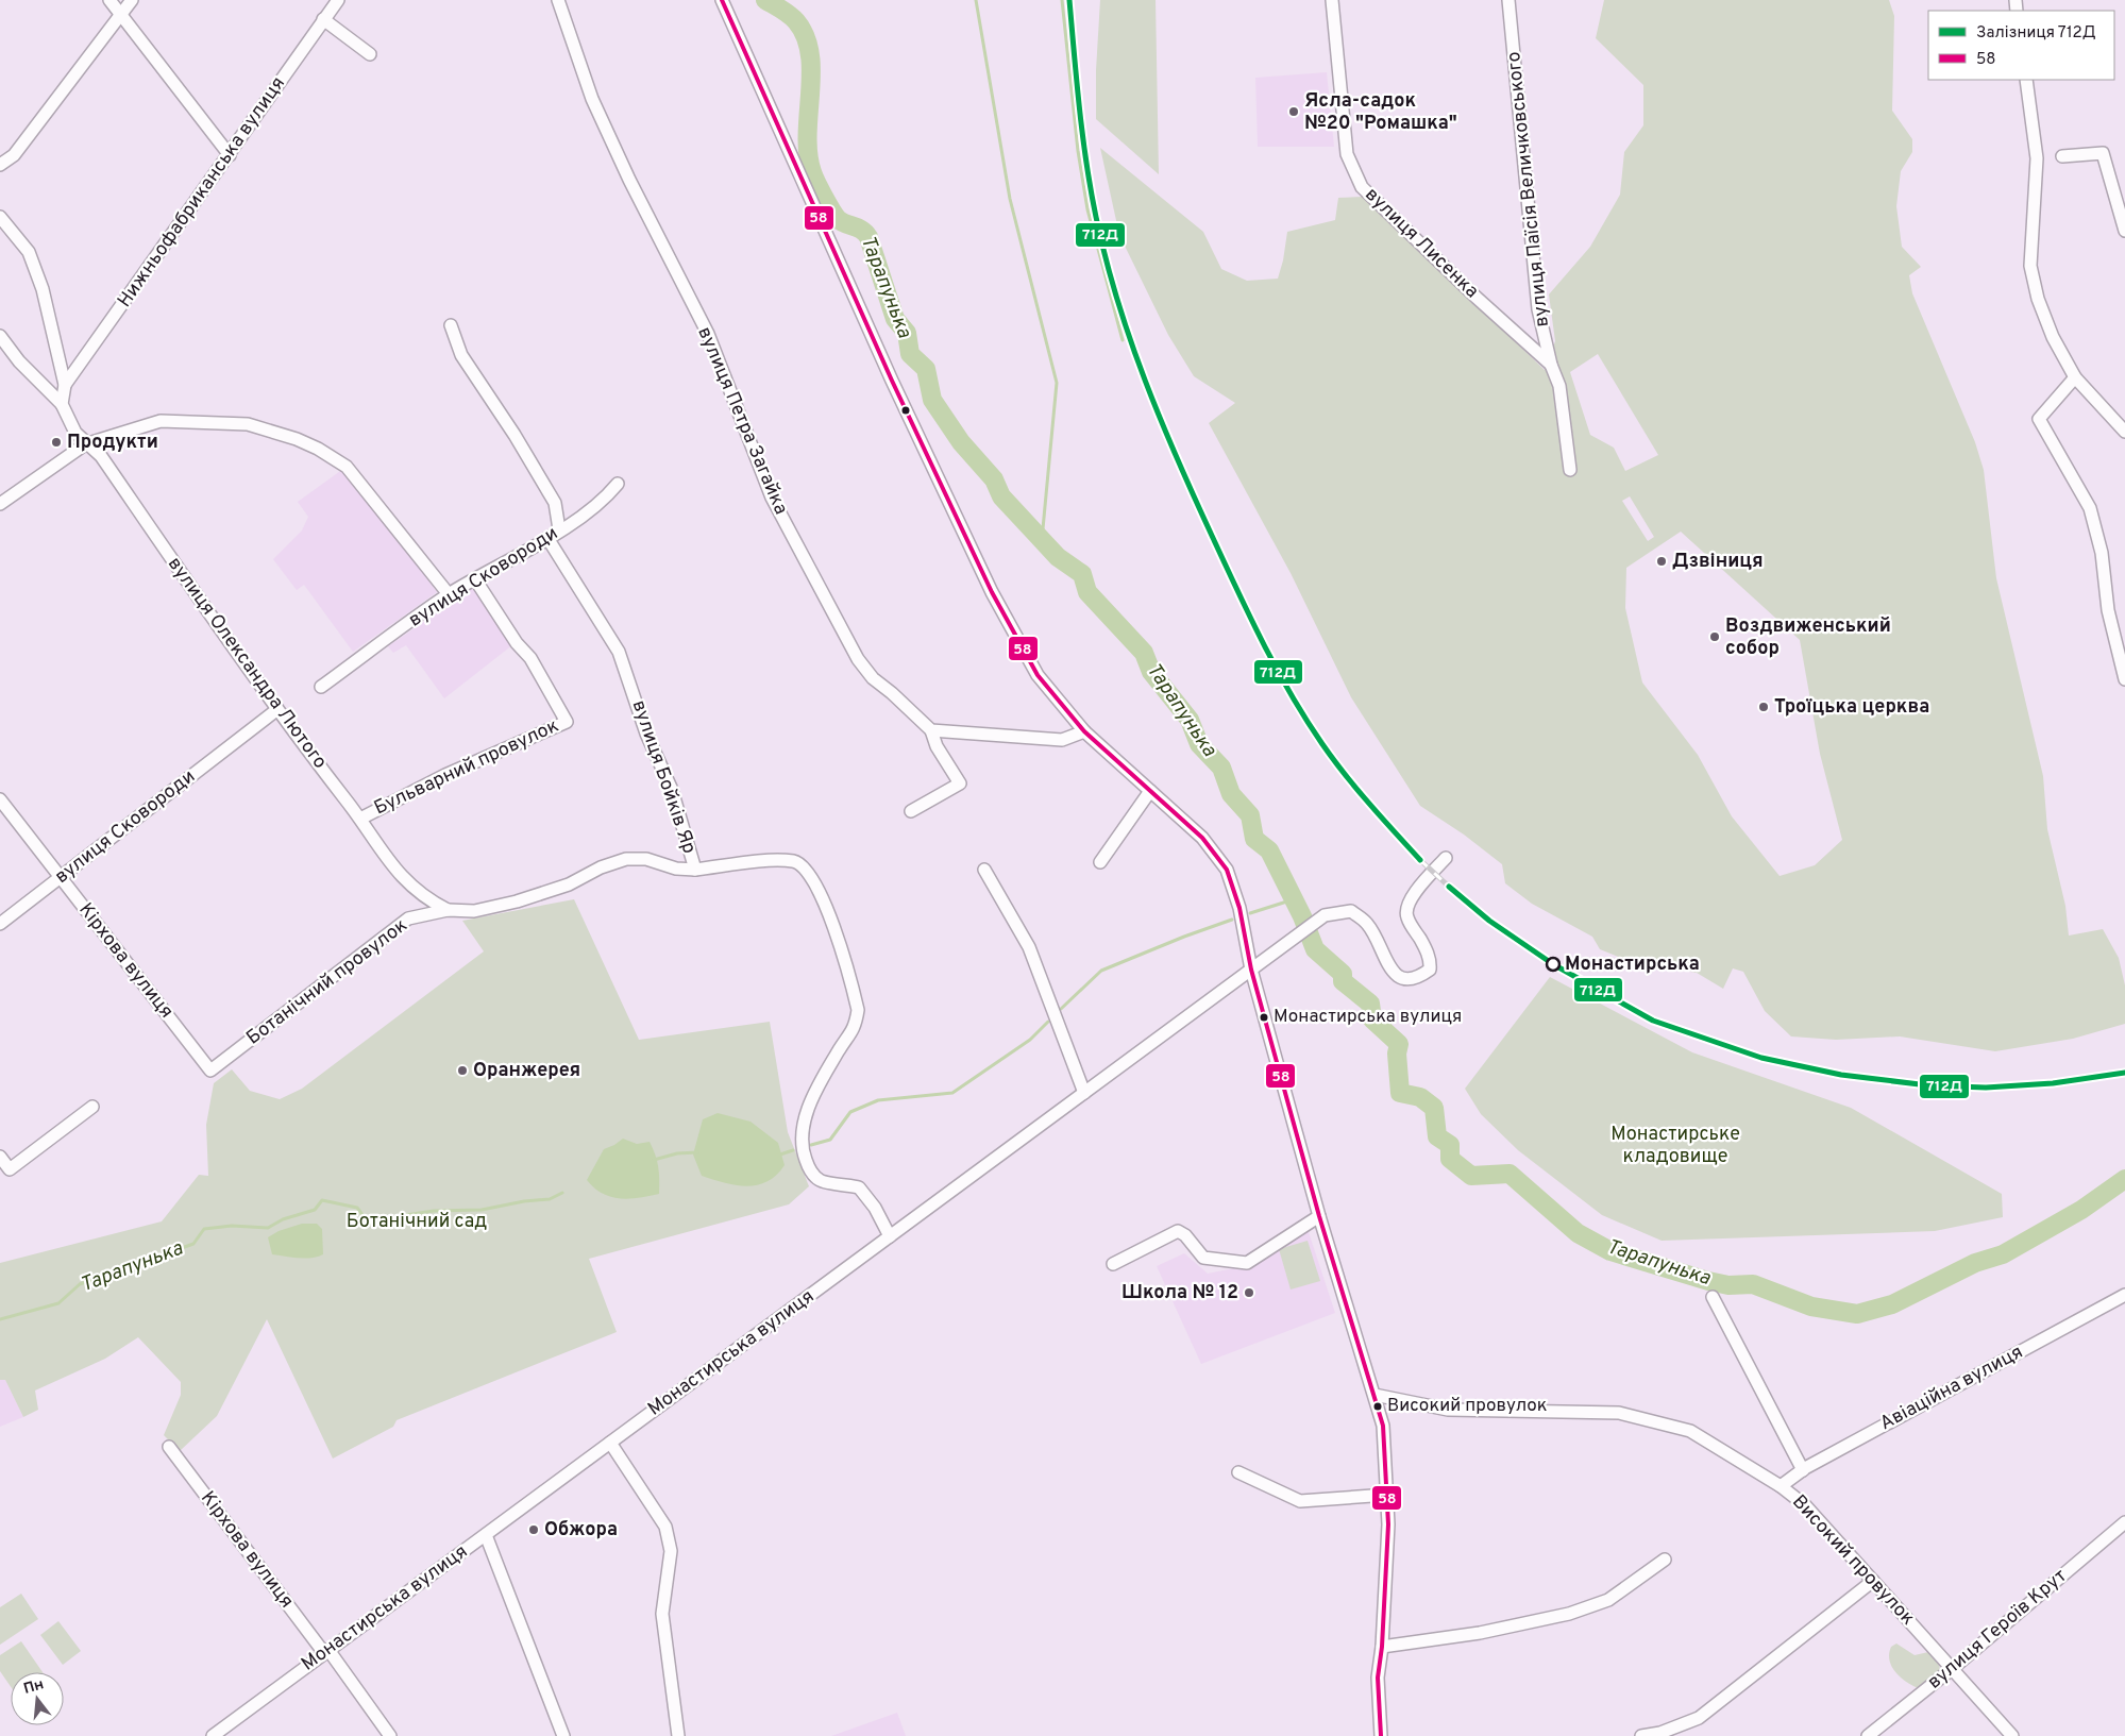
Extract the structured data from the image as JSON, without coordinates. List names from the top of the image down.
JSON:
{
  "streets": {
    "street": [
      "вулиця Паїсія Величковського",
      "Нижньофабриканська вулиця",
      "вулиця Лисенка",
      "вулиця Петра Загайка",
      "вулиця Сковороди",
      "вулиця Олександра Лютого",
      "Бульварний провулок",
      "вулиця Бойків Яр",
      "Кірхова вулиця",
      "Ботанічний провулок",
      "Монастирська вулиця",
      "Авіаційна вулиця",
      "Високий провулок",
      "вулиця Героїв Крут"
    ]
  },
  "crossings": [
    ["вулиця Паїсія Величковського", "вулиця Лисенка"],
    ["вулиця Сковороди", "вулиця Олександра Лютого"],
    ["вулиця Сковороди", "Бульварний провулок"],
    ["вулиця Сковороди", "вулиця Бойків Яр"],
    ["вулиця Сковороди", "Кірхова вулиця"],
    ["вулиця Олександра Лютого", "Бульварний провулок"],
    ["вулиця Олександра Лютого", "Ботанічний провулок"],
    ["вулиця Бойків Яр", "Ботанічний провулок"],
    ["вулиця Бойків Яр", "Монастирська вулиця"],
    ["Кірхова вулиця", "Ботанічний провулок"],
    ["Кірхова вулиця", "Монастирська вулиця"],
    ["Авіаційна вулиця", "Високий провулок"],
    ["Високий провулок", "вулиця Героїв Крут"]
  ],
  "water": ["Тарапунька"],
  "parks": ["Монастирське кладовище", "Ботанічний сад"],
  "places": [
    "Ясла-садок №20 \"Ромашка\"",
    "Продукти",
    "Дзвіниця",
    "Воздвиженський собор",
    "Троїцька церква",
    "Монастирська",
    "Монастирська вулиця",
    "Оранжерея",
    "Школа № 12",
    "Високий провулок",
    "Обжора"
  ],
  "lines": ["rail line 712Д", "transit line 58"],
  "legend": ["Залізниця 712Д", "58"],
  "north": "top"
}
